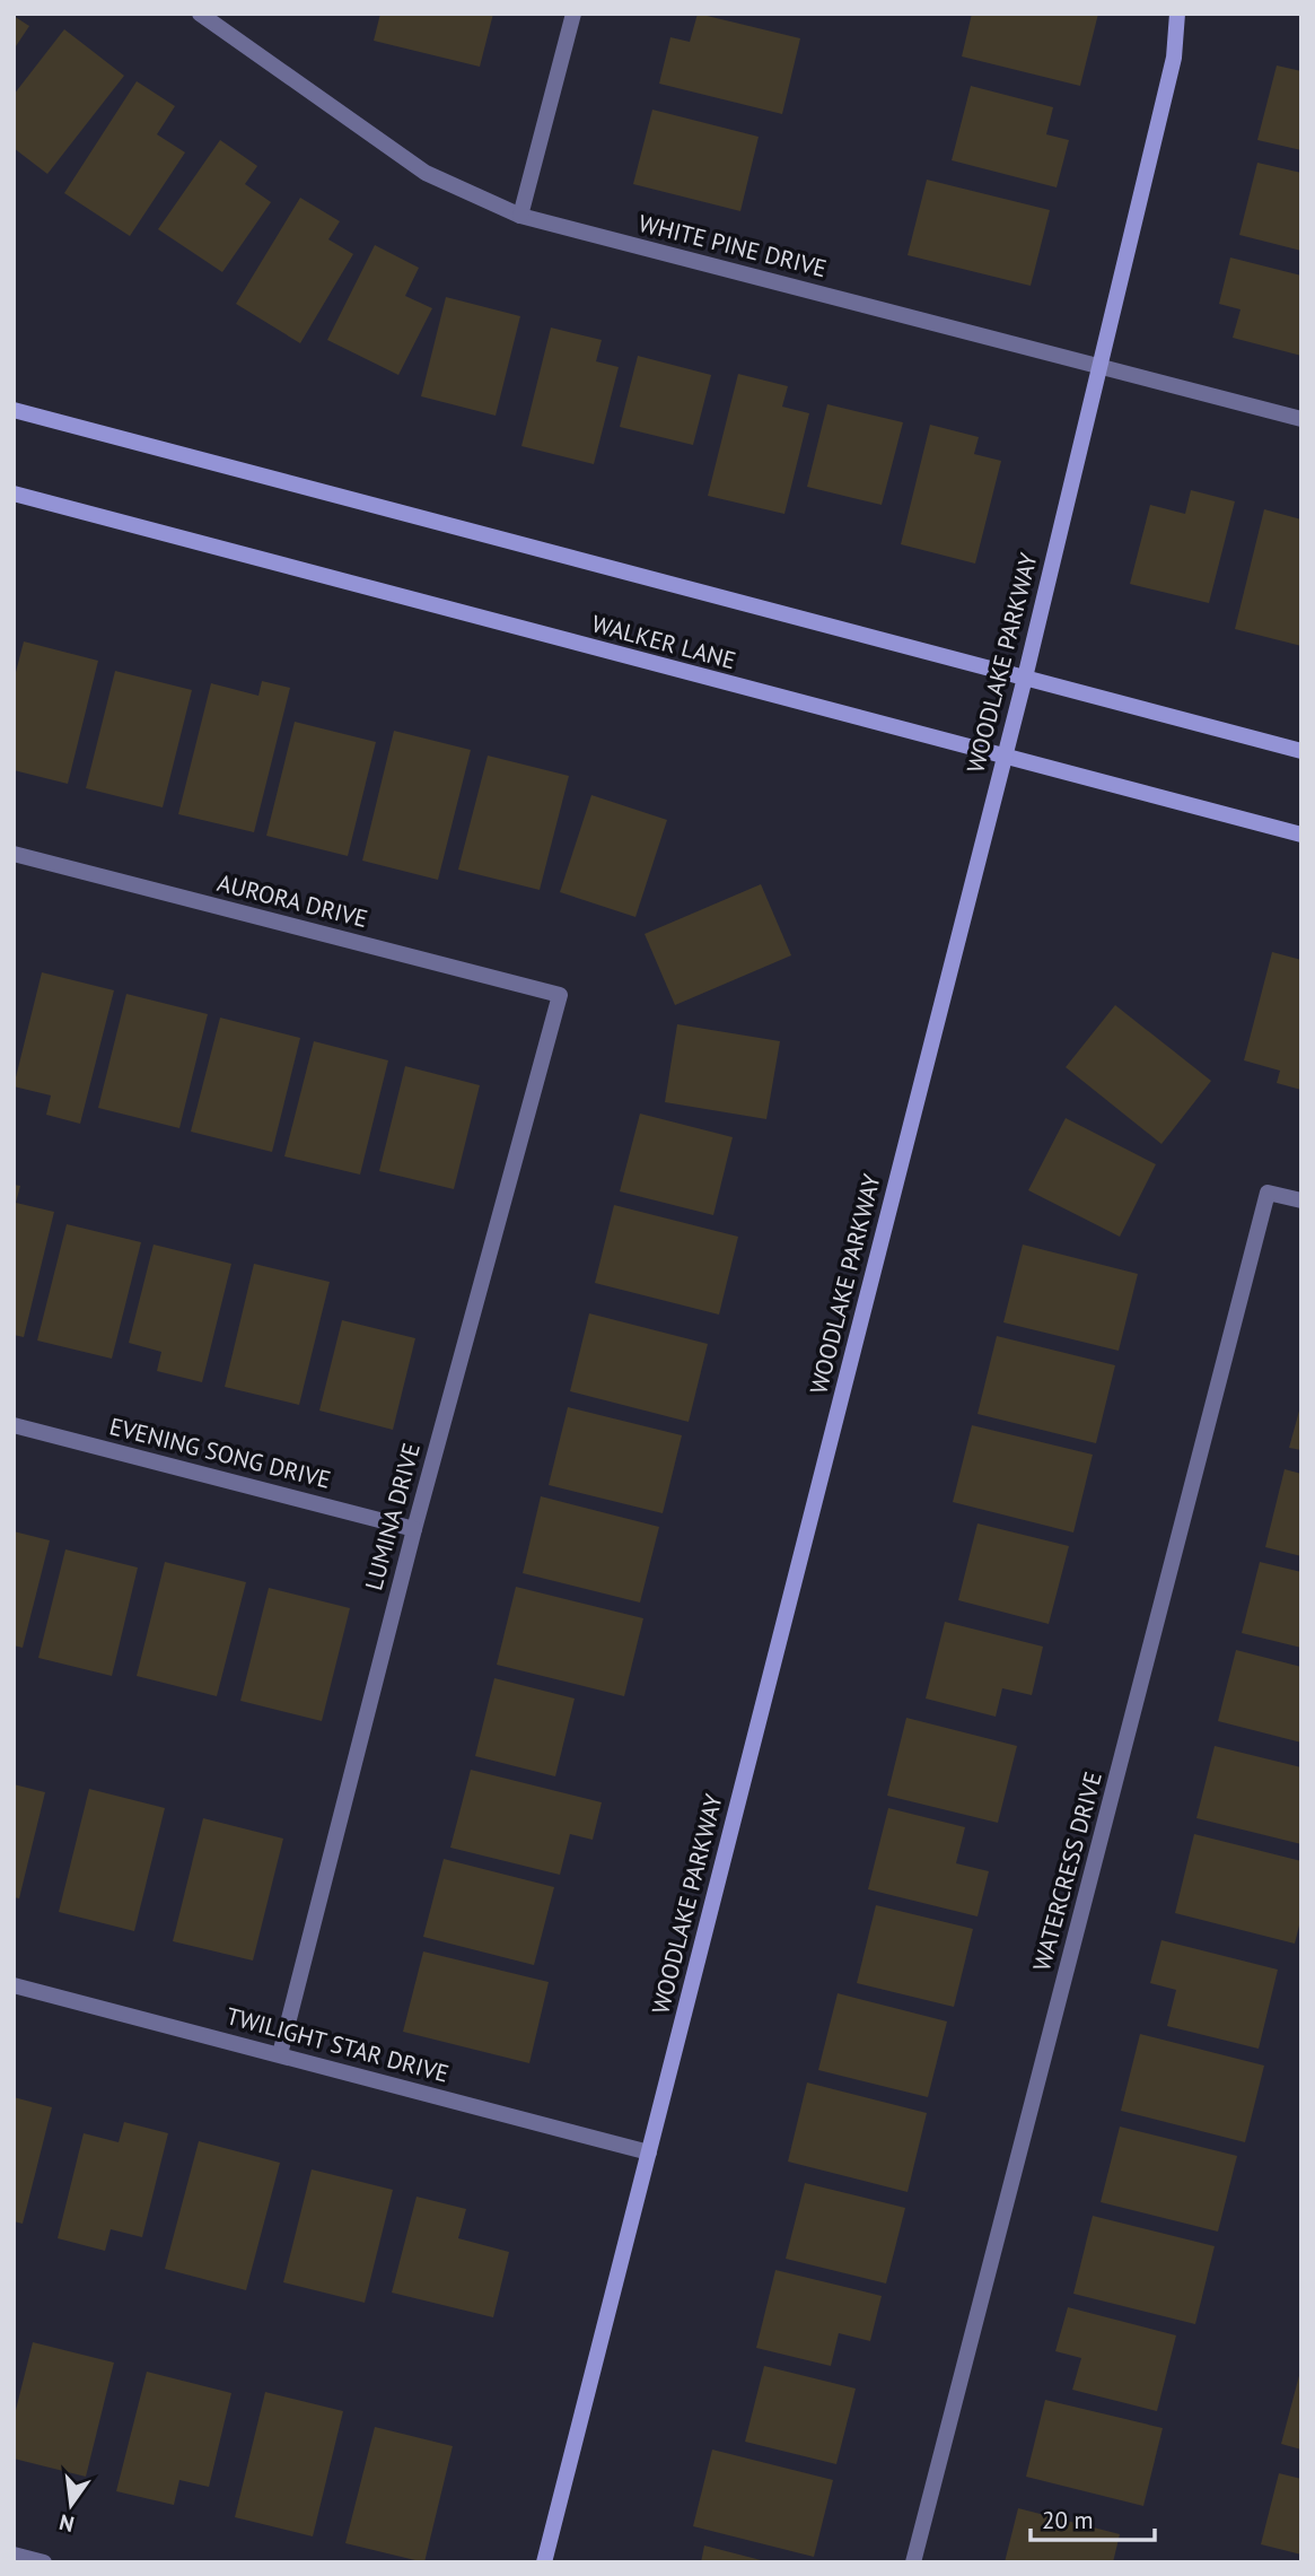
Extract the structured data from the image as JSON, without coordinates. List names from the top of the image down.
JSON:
{
  "streets": {
    "street": [
      "WHITE PINE DRIVE",
      "WALKER LANE",
      "WOODLAKE PARKWAY",
      "AURORA DRIVE",
      "EVENING SONG DRIVE",
      "LUMINA DRIVE",
      "WATERCRESS DRIVE",
      "TWILIGHT STAR DRIVE"
    ]
  },
  "crossings": [
    ["WHITE PINE DRIVE", "WOODLAKE PARKWAY"],
    ["WALKER LANE", "WOODLAKE PARKWAY"],
    ["WOODLAKE PARKWAY", "TWILIGHT STAR DRIVE"],
    ["AURORA DRIVE", "LUMINA DRIVE"],
    ["EVENING SONG DRIVE", "LUMINA DRIVE"],
    ["LUMINA DRIVE", "TWILIGHT STAR DRIVE"]
  ],
  "scale_bar": "20 m",
  "north": "bottom"
}
